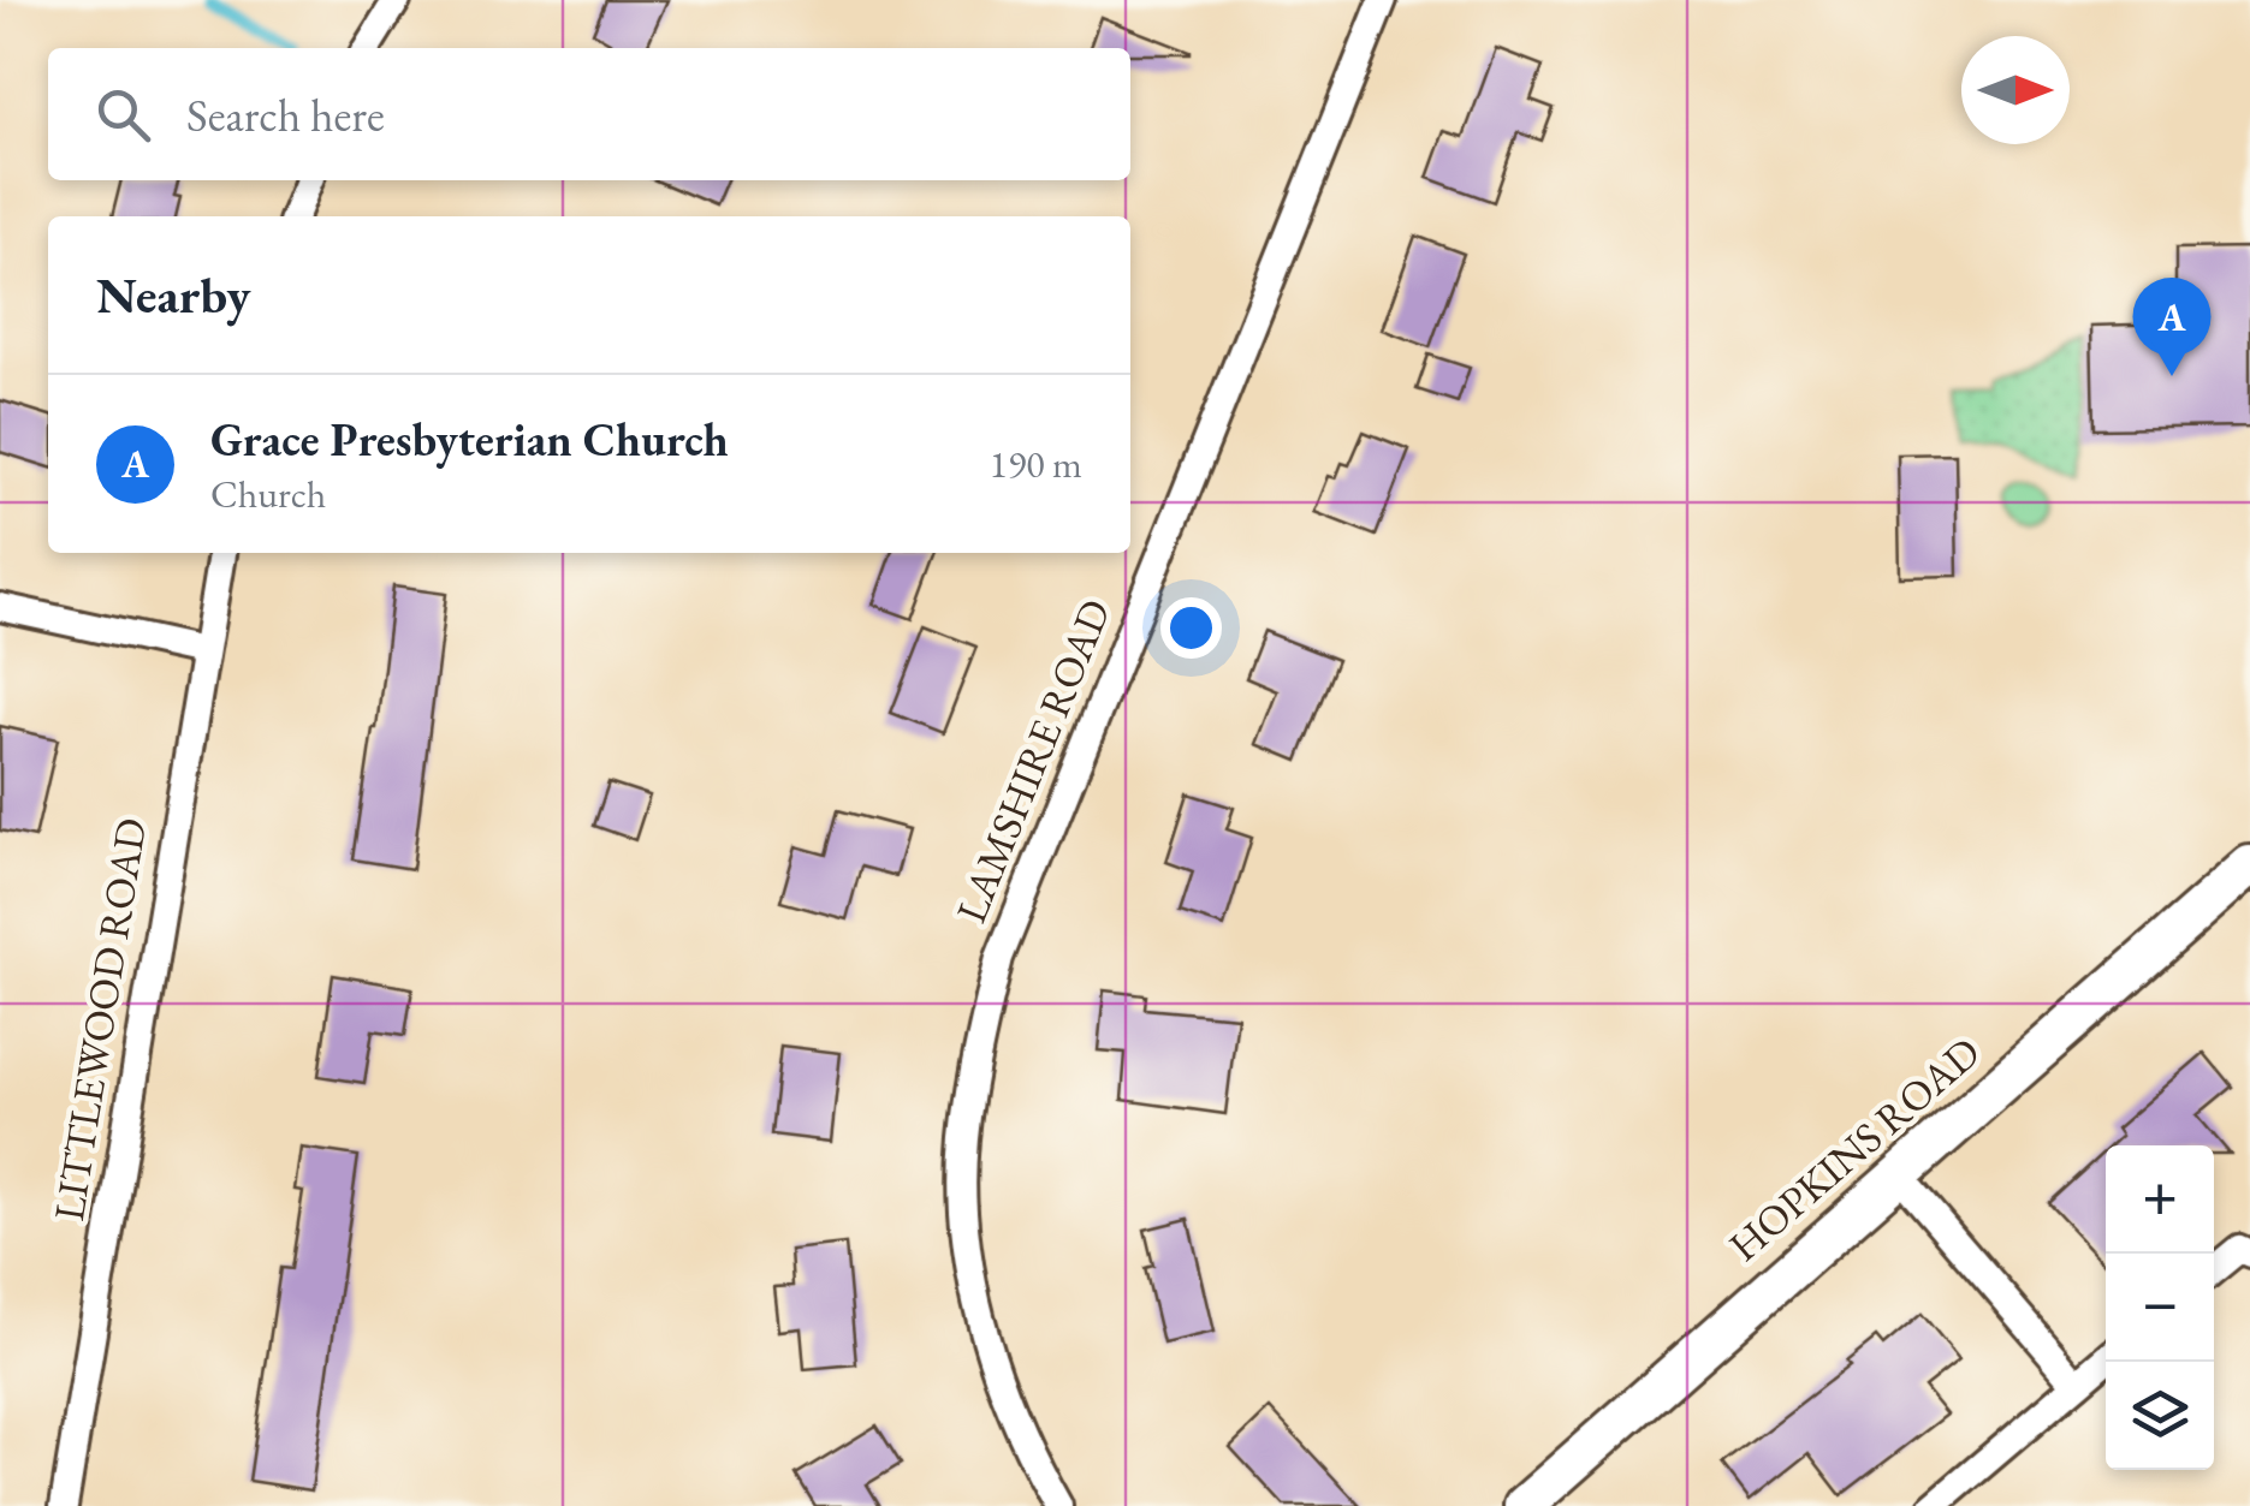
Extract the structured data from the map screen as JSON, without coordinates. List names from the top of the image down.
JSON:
{
  "streets": {
    "main road": ["HOPKINS ROAD"],
    "street": ["LAMSHIRE ROAD", "LITTLEWOOD ROAD"]
  },
  "north": "right",
  "page": {
    "search": "Search here",
    "heading": "Nearby",
    "pins": "A",
    "list": [
      {
        "mark": "A",
        "name": "Grace Presbyterian Church",
        "note": "Church",
        "value": "190 m"
      }
    ],
    "map_buttons": ["+", "−"]
  }
}
